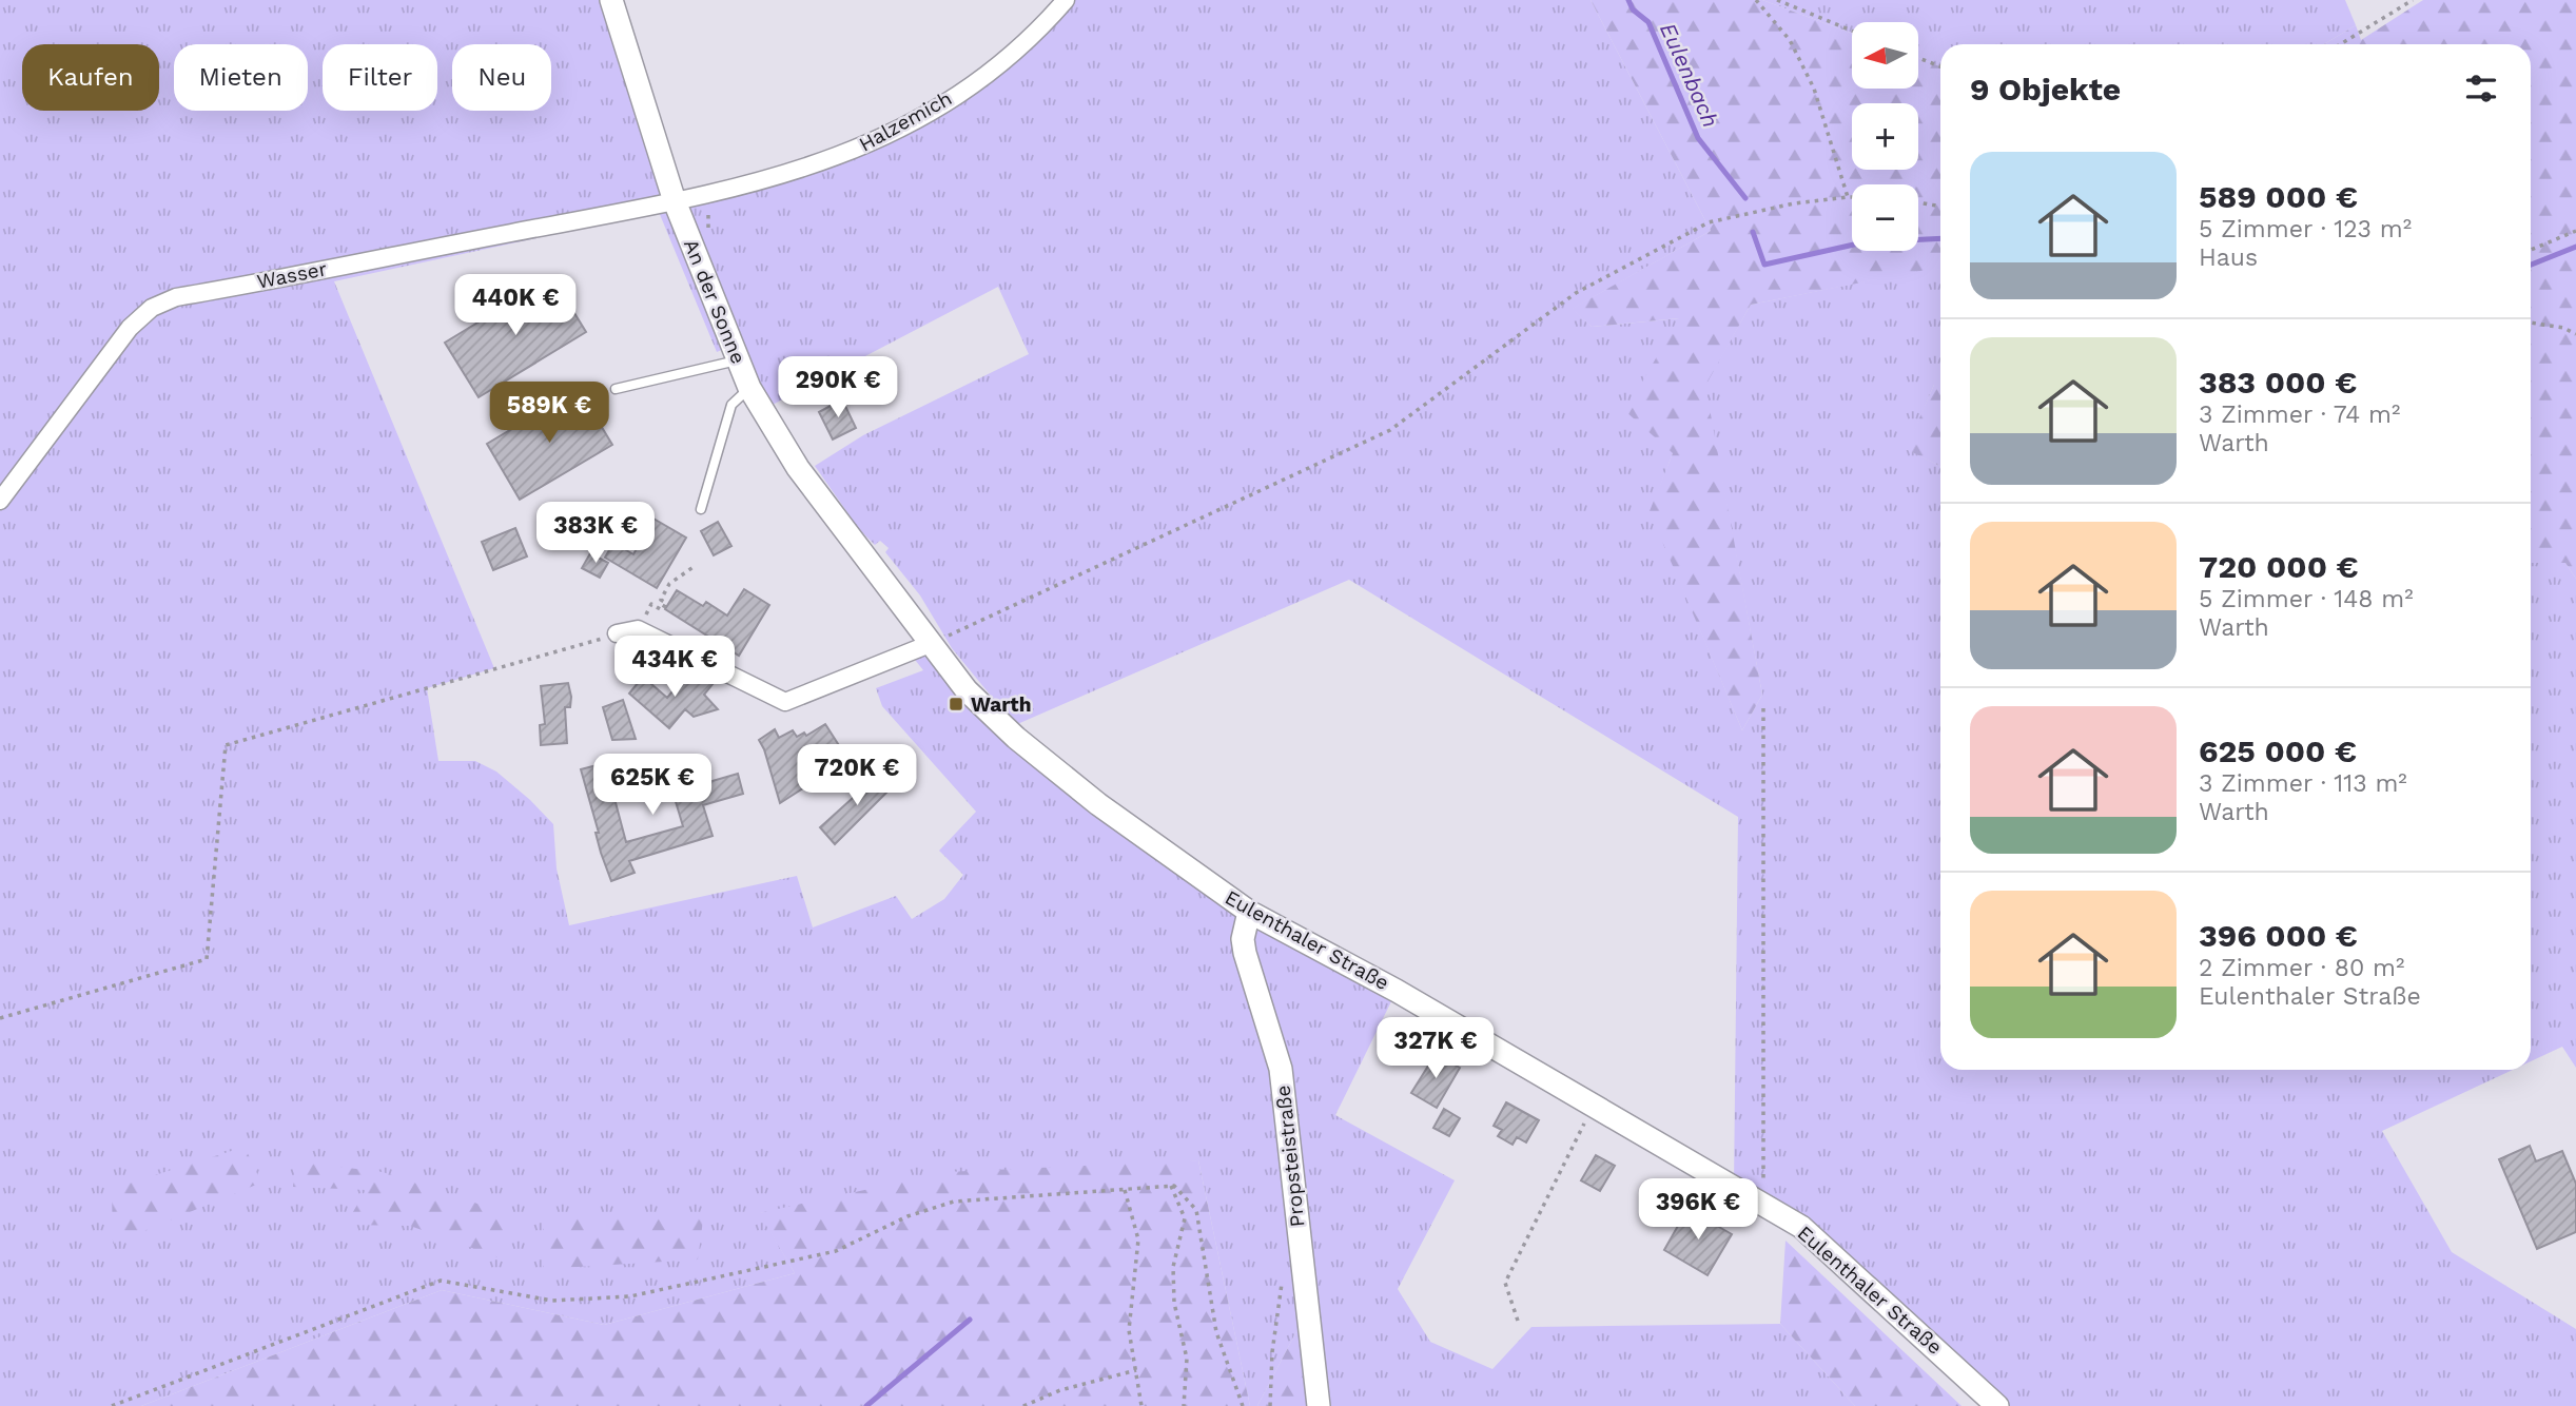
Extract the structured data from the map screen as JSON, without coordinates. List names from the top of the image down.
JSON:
{
  "streets": {
    "street": [
      "Halzemich",
      "Wasser",
      "An der Sonne",
      "Eulenthaler Straße",
      "Propsteistraße"
    ]
  },
  "crossings": [
    ["Halzemich", "Wasser"],
    ["Halzemich", "An der Sonne"],
    ["Wasser", "An der Sonne"],
    ["An der Sonne", "Eulenthaler Straße"],
    ["Eulenthaler Straße", "Propsteistraße"]
  ],
  "water": ["Eulenbach"],
  "places": {
    "transit": ["Warth"]
  },
  "north": "left",
  "page": {
    "map_buttons": ["+", "−"],
    "chip": [
      "Kaufen",
      "Mieten",
      "Filter",
      "Neu"
    ],
    "heading": "9 Objekte",
    "list": [
      {
        "name": "589 000 €",
        "note": "5 Zimmer · 123 m² · Haus"
      },
      {
        "name": "383 000 €",
        "note": "3 Zimmer · 74 m² · Warth"
      },
      {
        "name": "720 000 €",
        "note": "5 Zimmer · 148 m² · Warth"
      },
      {
        "name": "625 000 €",
        "note": "3 Zimmer · 113 m² · Warth"
      },
      {
        "name": "396 000 €",
        "note": "2 Zimmer · 80 m² · Eulenthaler Straße"
      }
    ],
    "price": [
      "440K €",
      "290K €",
      "589K €",
      "383K €",
      "434K €",
      "720K €",
      "625K €",
      "327K €",
      "396K €"
    ]
  }
}
